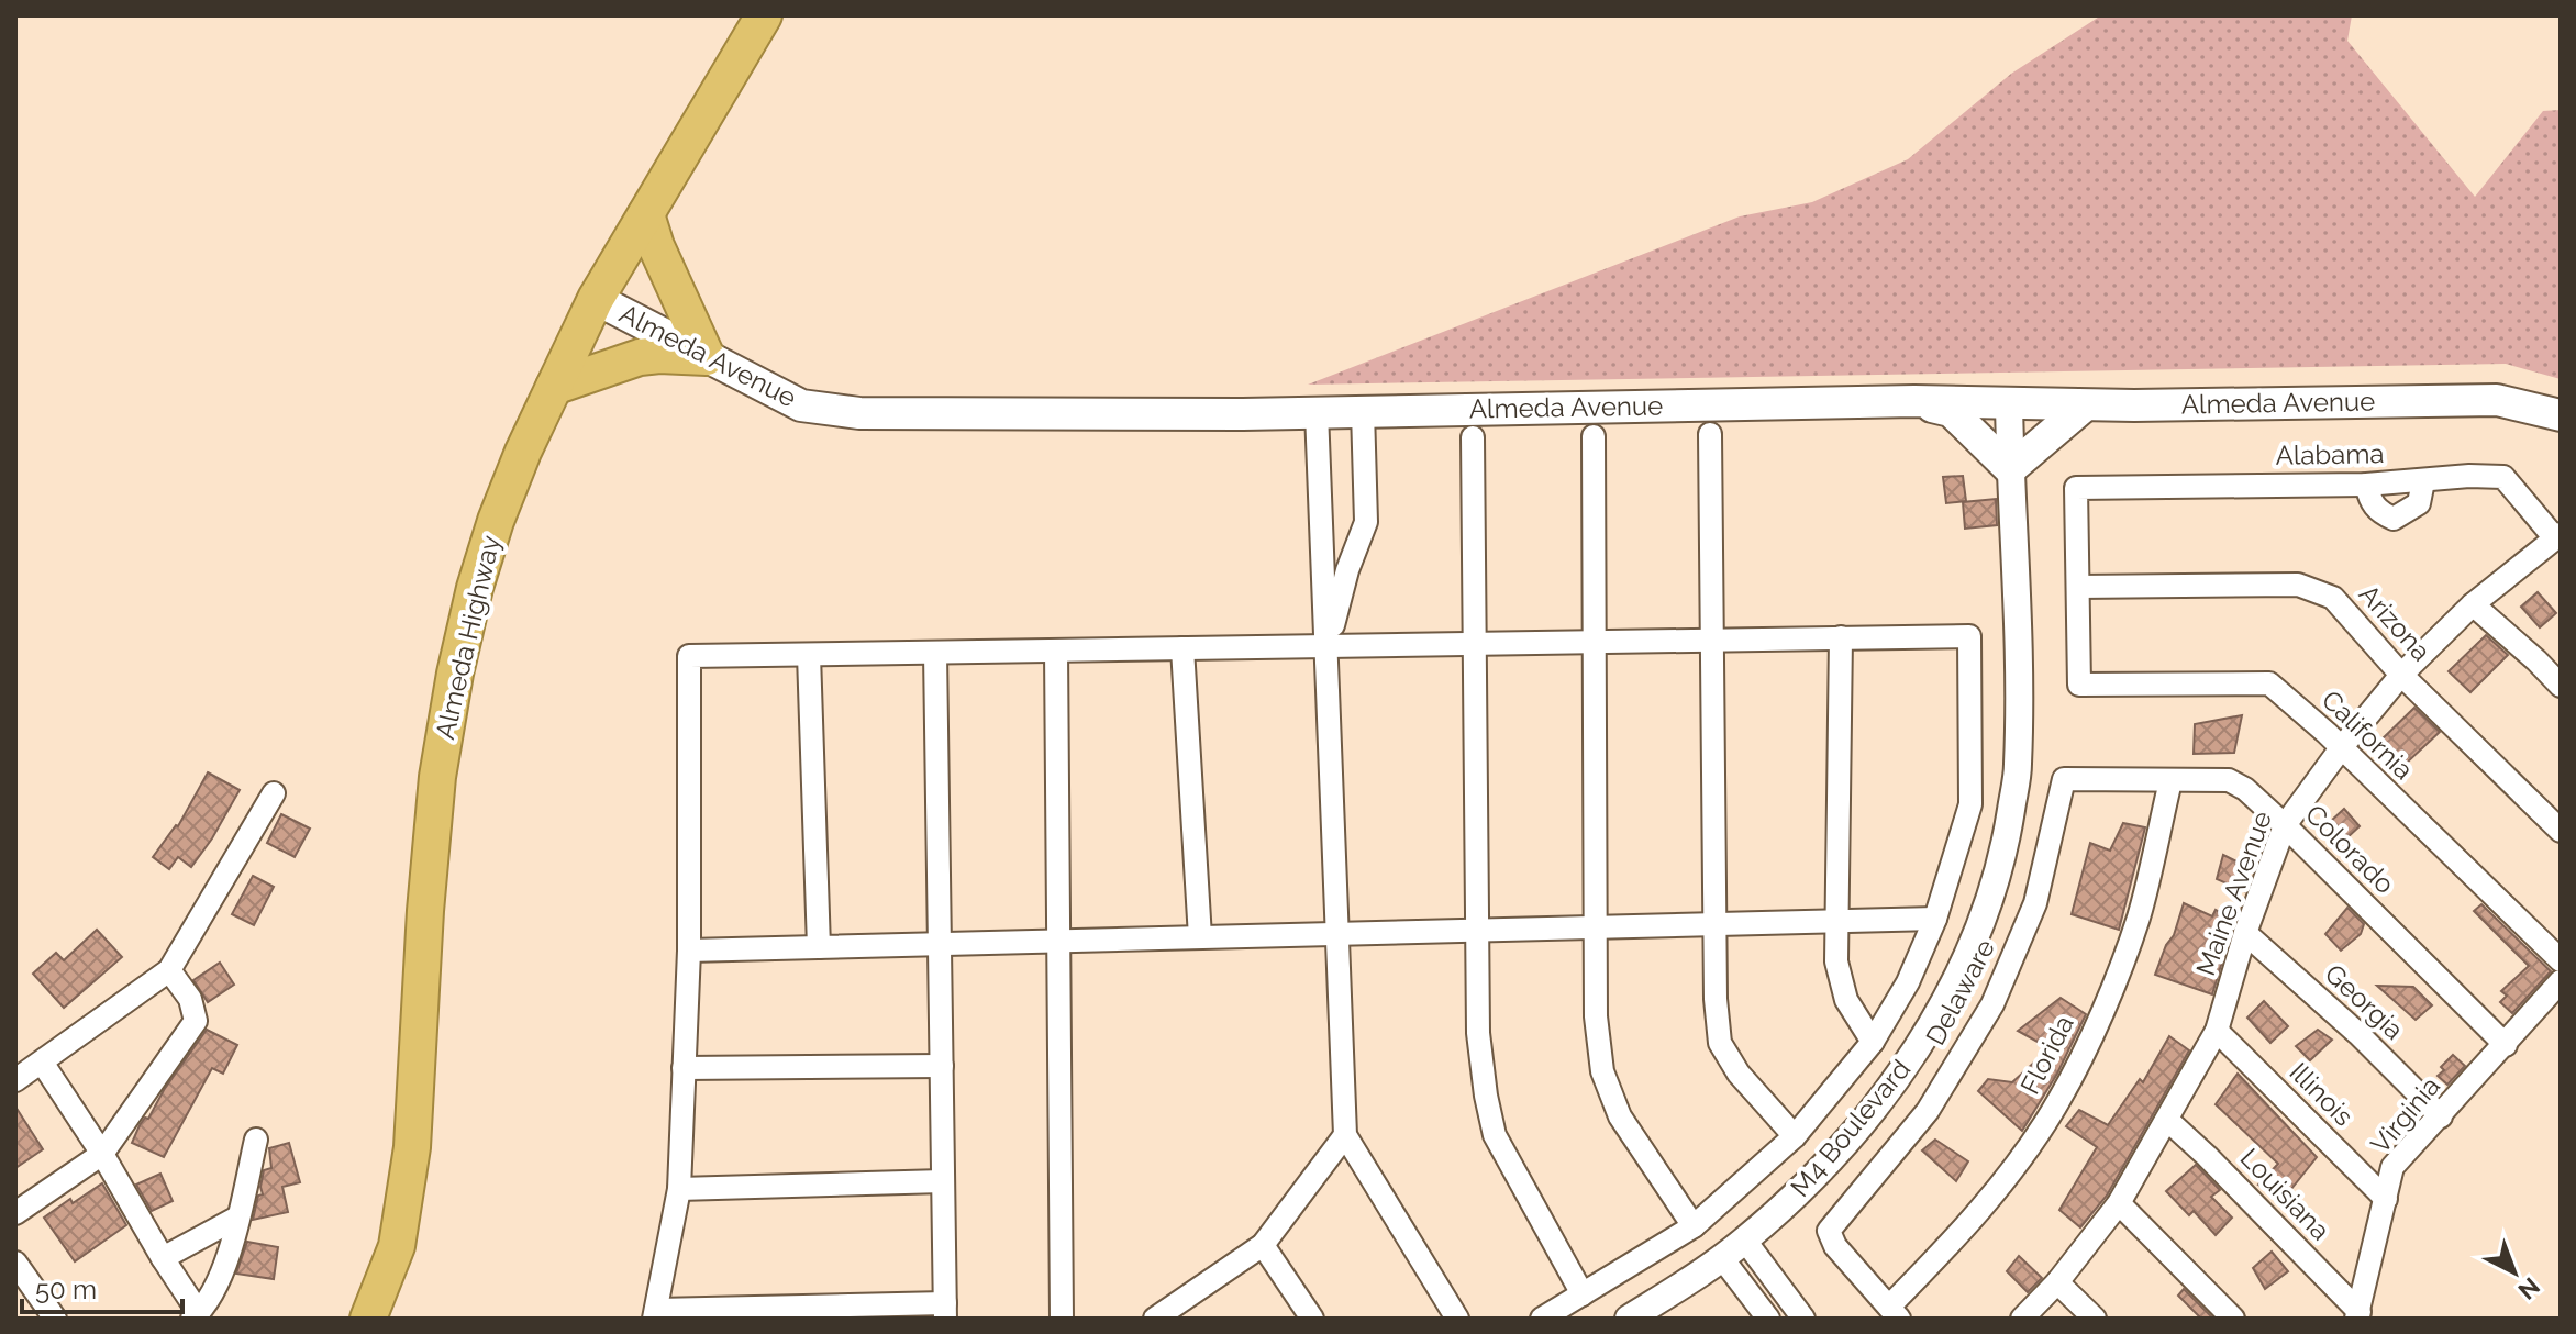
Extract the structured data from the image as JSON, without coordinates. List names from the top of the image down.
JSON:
{
  "streets": {
    "highway": ["Almeda Highway"],
    "main road": ["Almeda Avenue"],
    "street": [
      "Alabama",
      "Arizona",
      "California",
      "Colorado",
      "Maine Avenue",
      "Delaware",
      "Georgia",
      "Florida",
      "Illinois",
      "Virginia",
      "M4 Boulevard",
      "Louisiana"
    ]
  },
  "crossings": [
    ["Almeda Avenue", "Almeda Highway"],
    ["Almeda Avenue", "M4 Boulevard"],
    ["Alabama", "Arizona"],
    ["Alabama", "California"],
    ["Alabama", "Maine Avenue"],
    ["Arizona", "California"],
    ["Arizona", "Maine Avenue"],
    ["California", "Maine Avenue"],
    ["Colorado", "Maine Avenue"],
    ["Colorado", "Delaware"],
    ["Colorado", "Florida"],
    ["Colorado", "Virginia"],
    ["Maine Avenue", "Georgia"],
    ["Maine Avenue", "Illinois"],
    ["Maine Avenue", "Louisiana"],
    ["Delaware", "Florida"],
    ["Georgia", "Virginia"],
    ["Illinois", "Virginia"],
    ["Virginia", "Louisiana"]
  ],
  "scale_bar": "50 m",
  "north": "bottom right"
}
